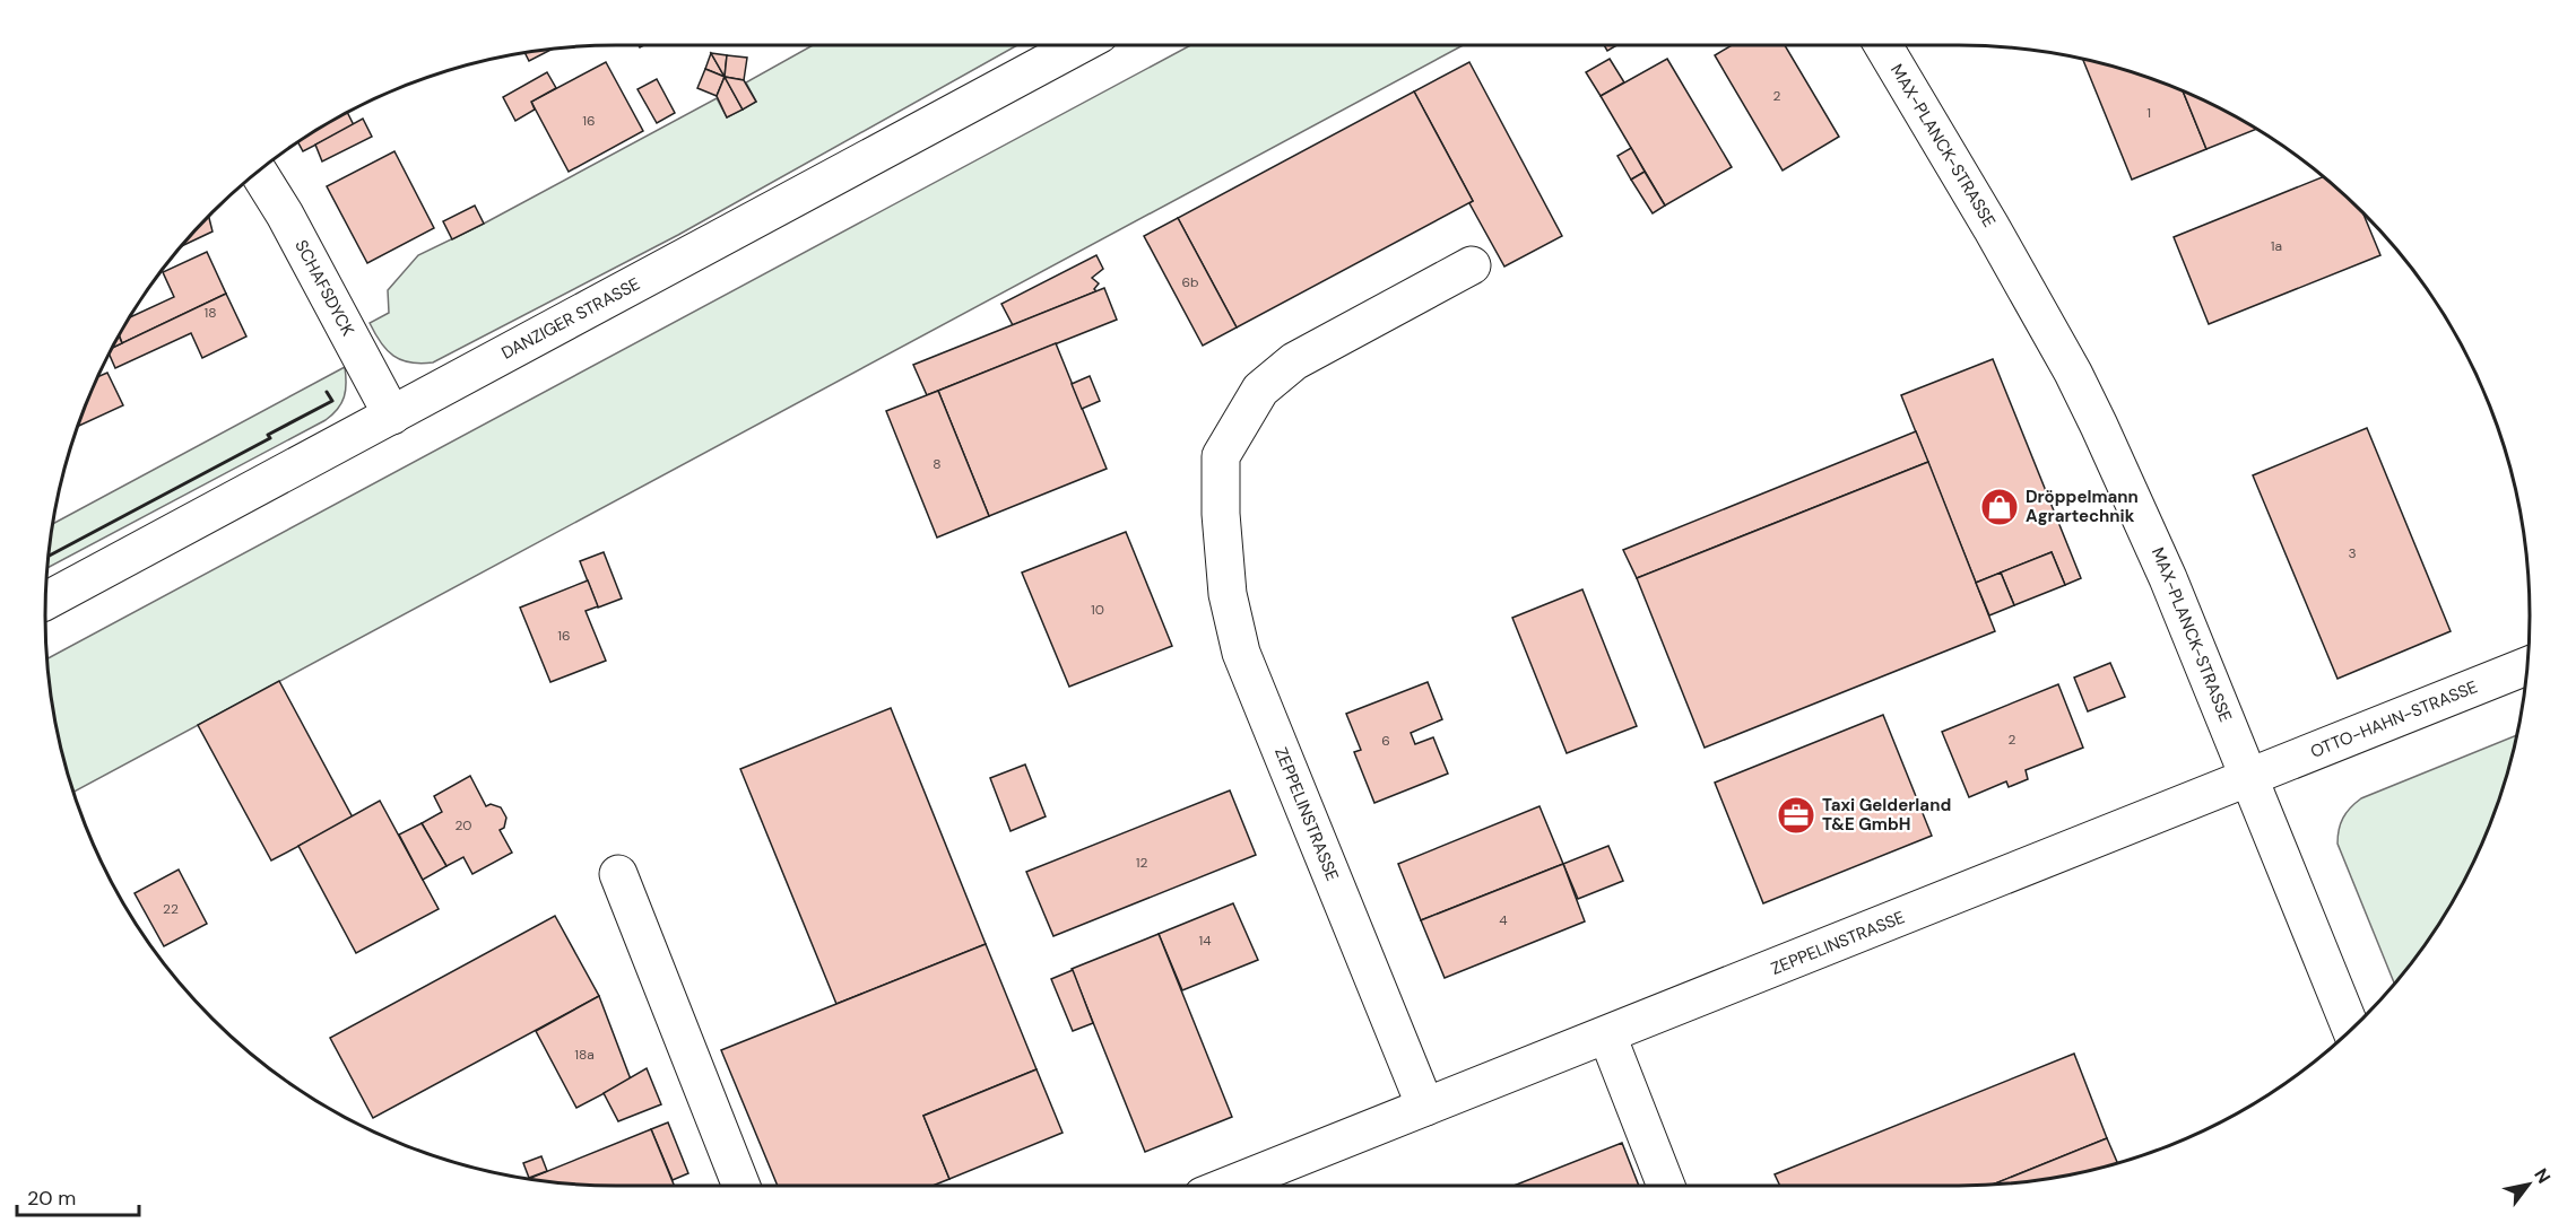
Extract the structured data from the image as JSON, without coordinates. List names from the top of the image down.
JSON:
{
  "streets": {
    "street": [
      "MAX-PLANCK-STRASSE",
      "SCHAFSDYCK",
      "DANZIGER STRASSE",
      "OTTO-HAHN-STRASSE",
      "ZEPPELINSTRASSE"
    ]
  },
  "crossings": [
    ["MAX-PLANCK-STRASSE", "OTTO-HAHN-STRASSE"],
    ["MAX-PLANCK-STRASSE", "ZEPPELINSTRASSE"],
    ["SCHAFSDYCK", "DANZIGER STRASSE"],
    ["OTTO-HAHN-STRASSE", "ZEPPELINSTRASSE"]
  ],
  "places": {
    "shop": ["Dröppelmann Agrartechnik"],
    "office": ["Taxi Gelderland T&E GmbH"]
  },
  "house_numbers": [
    "2",
    "1",
    "16",
    "1a",
    "6b",
    "18",
    "8",
    "3",
    "10",
    "16",
    "2",
    "6",
    "20",
    "12",
    "22",
    "4",
    "14",
    "18a"
  ],
  "scale_bar": "20 m",
  "north": "top right"
}
